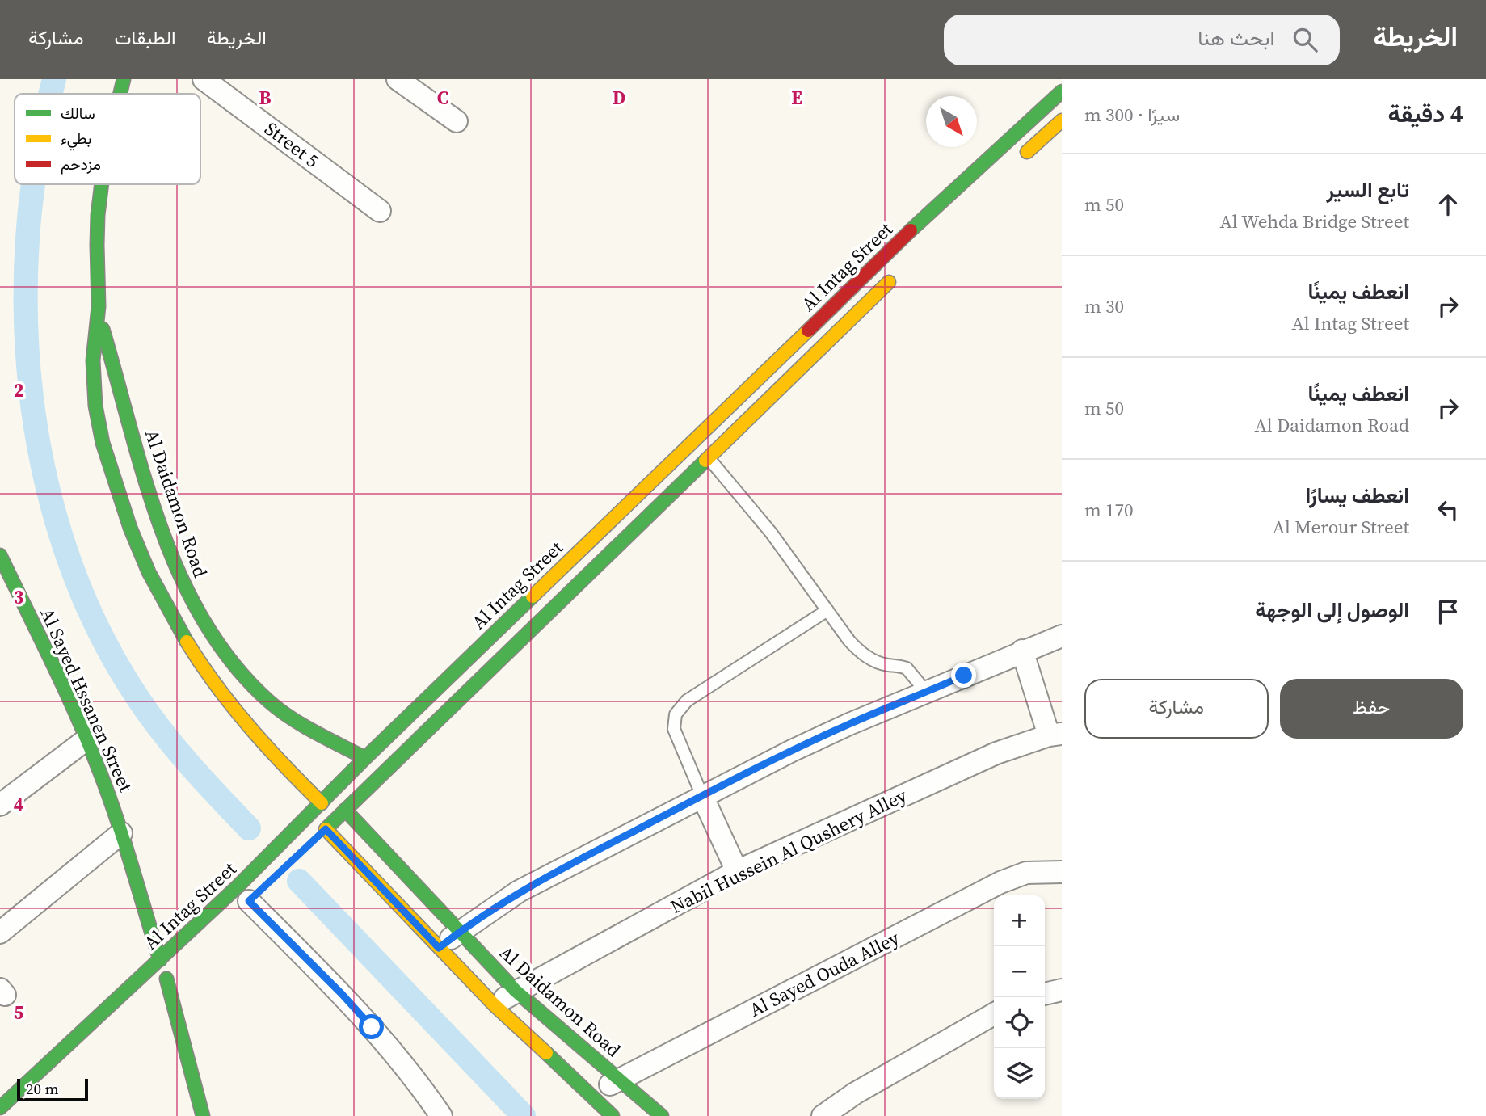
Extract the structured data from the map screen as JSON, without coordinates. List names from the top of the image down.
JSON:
{
  "streets": {
    "main road": ["Al Intag Street", "Al Daidamon Road", "Al Sayed Hssanen Street"],
    "street": ["Street 5", "Nabil Hussein Al Qushery Alley", "Al Sayed Ouda Alley"]
  },
  "crossings": [
    ["Al Intag Street", "Al Daidamon Road"],
    ["Al Intag Street", "Al Sayed Hssanen Street"],
    ["Al Daidamon Road", "Nabil Hussein Al Qushery Alley"],
    ["Al Daidamon Road", "Al Sayed Ouda Alley"]
  ],
  "legend": ["سالك", "بطيء", "مزدحم"],
  "scale_bar": "20 m",
  "north": "bottom right",
  "page": {
    "header": "الخريطة",
    "search": "ابحث هنا",
    "nav": ["الخريطة", "الطبقات", "مشاركة"],
    "heading": ["4 دقيقة", "سيرًا · 300 m"],
    "list": [
      ["تابع السير", "Al Wehda Bridge Street", "50 m"],
      ["انعطف يمينًا", "Al Intag Street", "30 m"],
      ["انعطف يمينًا", "Al Daidamon Road", "50 m"],
      ["انعطف يسارًا", "Al Merour Street", "170 m"],
      "الوصول إلى الوجهة"
    ],
    "buttons": ["حفظ", "مشاركة"],
    "map_buttons": ["+", "−"],
    "scale": "20 m"
  },
  "grid": {
    "columns": [
      "B",
      "C",
      "D",
      "E"
    ],
    "rows": [
      "2",
      "3",
      "4",
      "5"
    ]
  }
}
